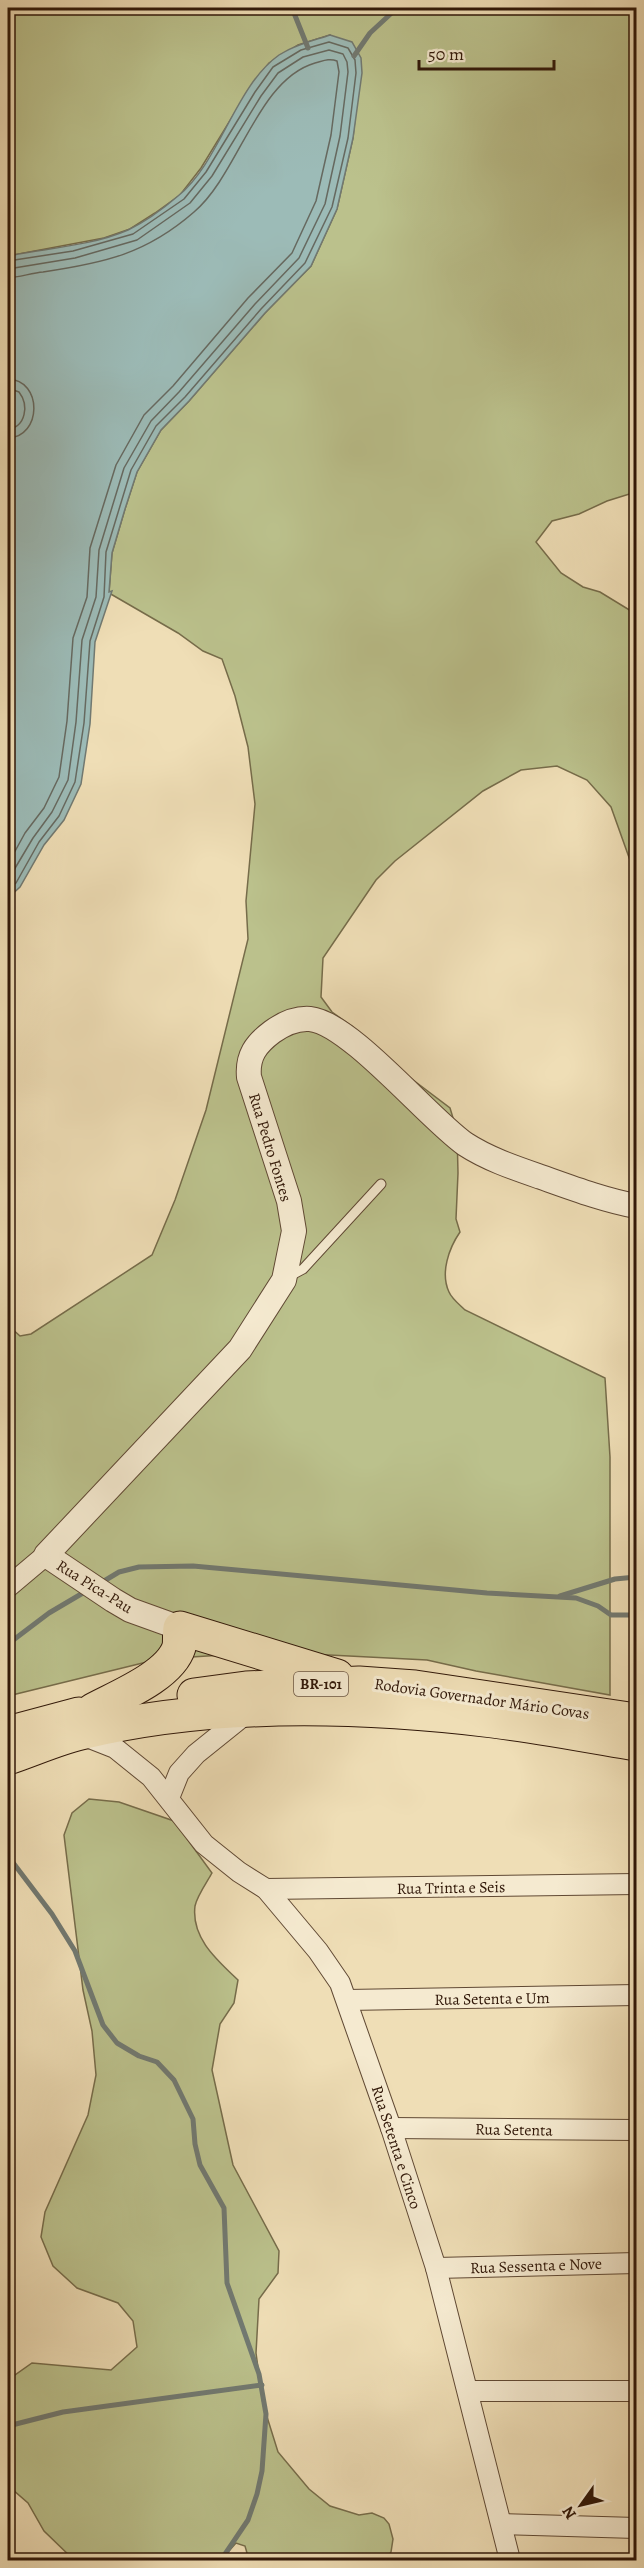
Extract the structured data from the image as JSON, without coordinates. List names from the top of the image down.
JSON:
{
  "streets": {
    "highway": ["BR-101", "Rodovia Governador Mário Covas"],
    "street": [
      "Rua Pedro Fontes",
      "Rua Pica-Pau",
      "Rua Trinta e Seis",
      "Rua Setenta e Um",
      "Rua Setenta",
      "Rua Setenta e Cinco",
      "Rua Sessenta e Nove"
    ]
  },
  "crossings": [
    ["Rua Pedro Fontes", "Rua Pica-Pau"],
    ["Rodovia Governador Mário Covas", "Rua Setenta e Cinco"],
    ["Rua Trinta e Seis", "Rua Setenta e Cinco"],
    ["Rua Setenta e Um", "Rua Setenta e Cinco"],
    ["Rua Setenta", "Rua Setenta e Cinco"],
    ["Rua Setenta e Cinco", "Rua Sessenta e Nove"]
  ],
  "scale_bar": "50 m",
  "north": "bottom left"
}
